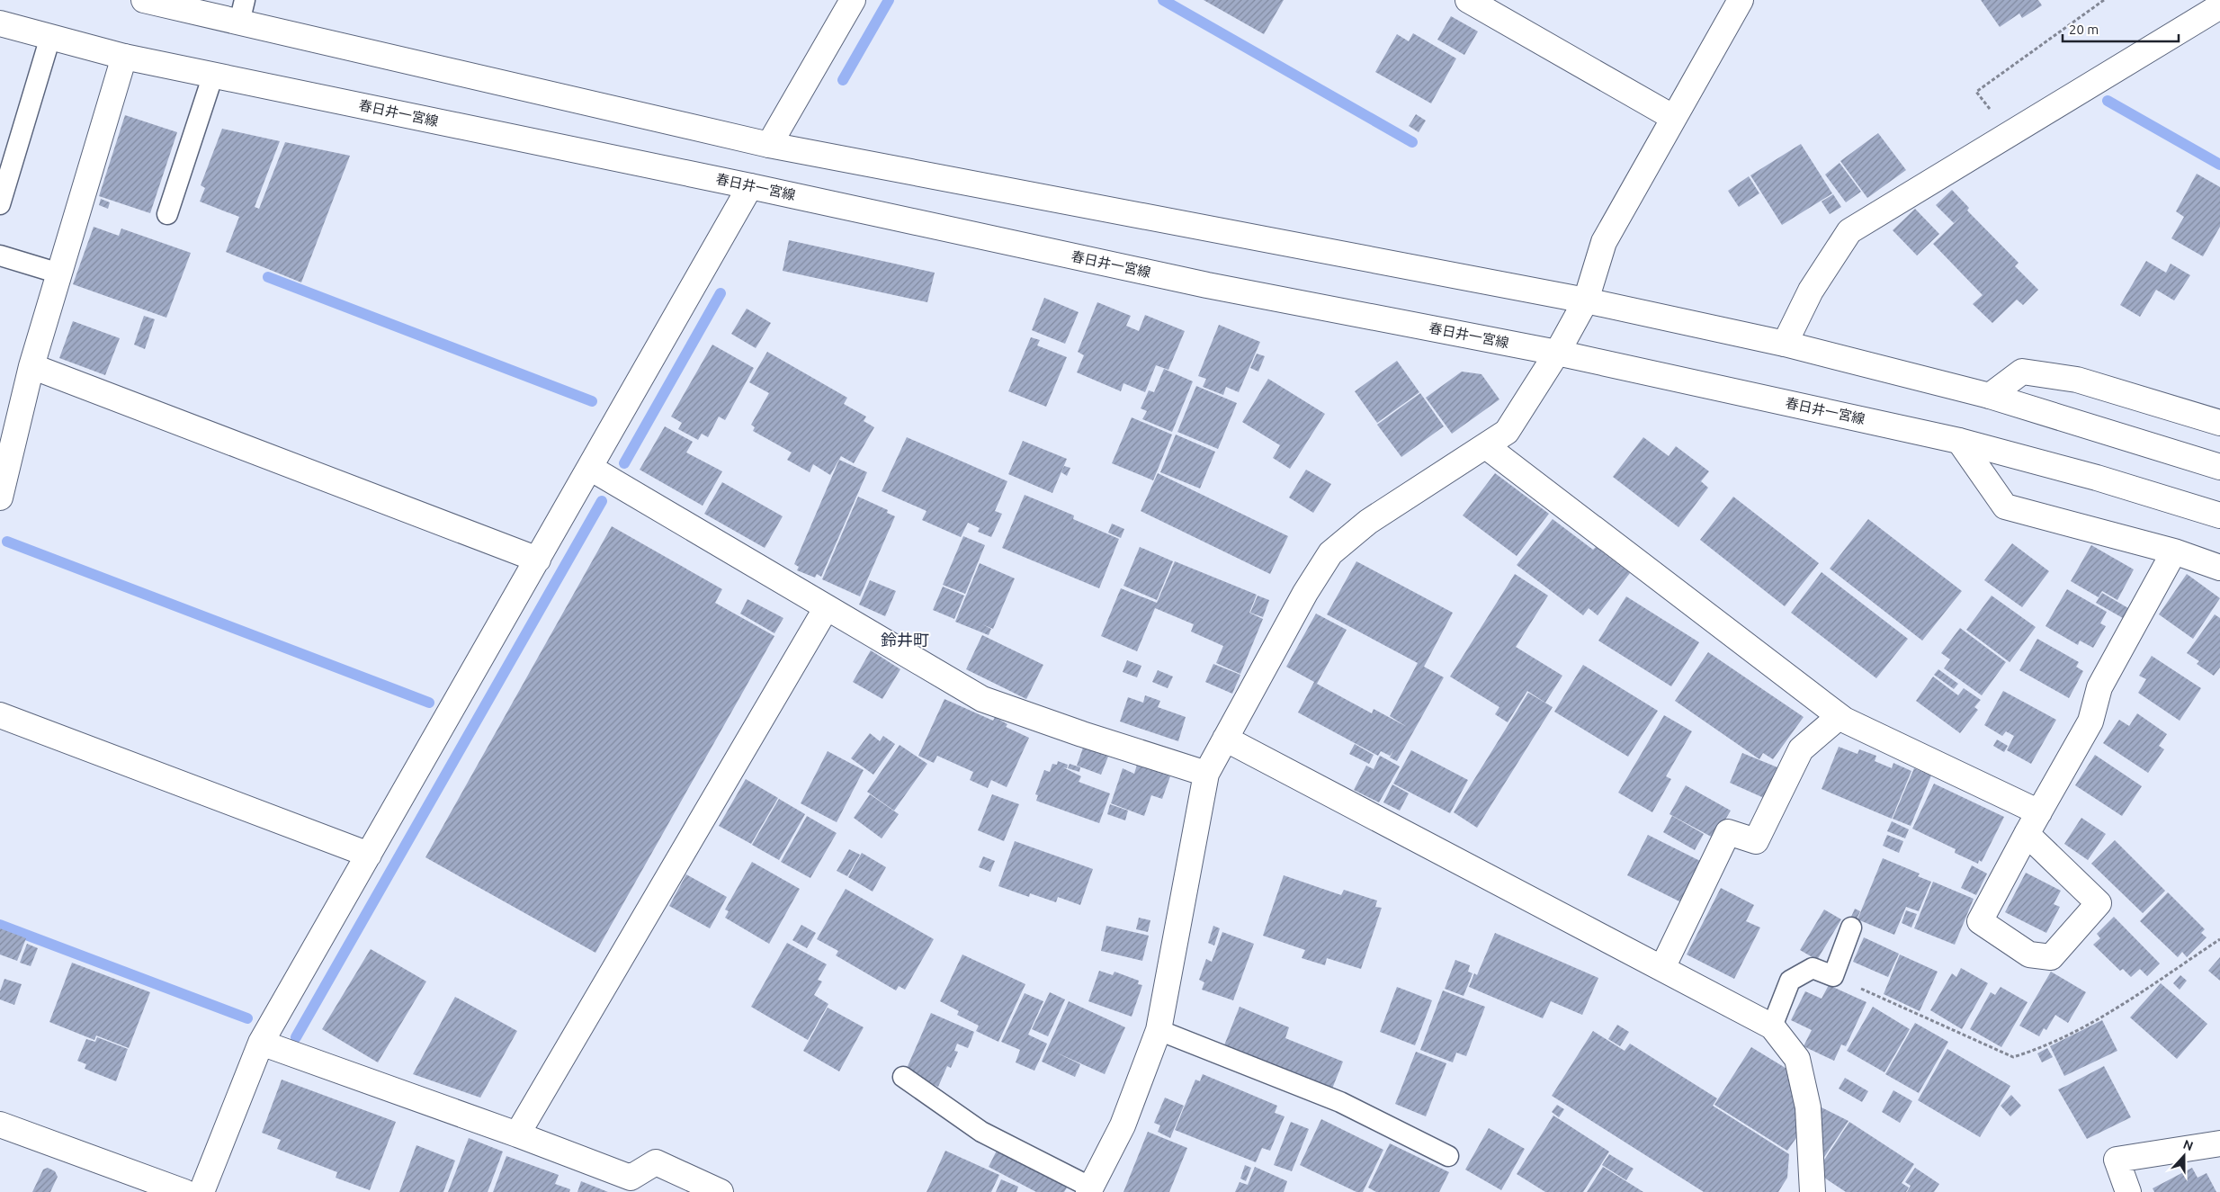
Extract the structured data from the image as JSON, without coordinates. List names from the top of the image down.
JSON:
{
  "streets": {
    "street": ["春日井一宮線"]
  },
  "districts": ["鈴井町"],
  "scale_bar": "20 m",
  "north": "top"
}
